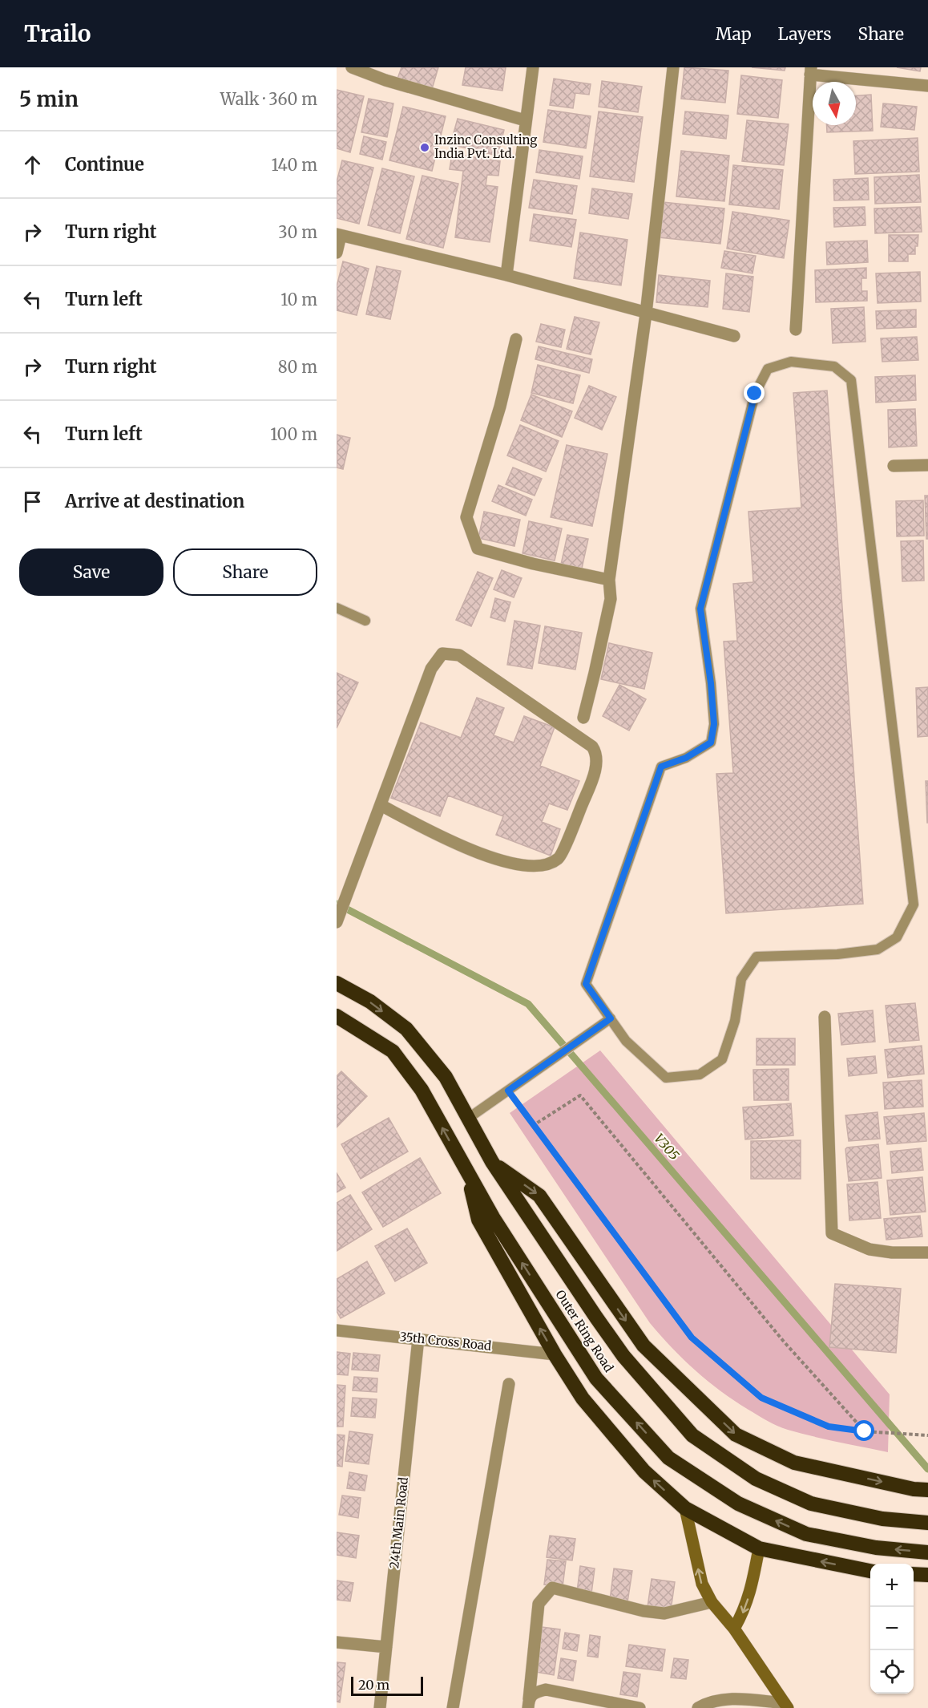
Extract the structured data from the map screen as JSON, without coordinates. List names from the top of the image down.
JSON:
{
  "streets": {
    "highway": ["Outer Ring Road"],
    "street": ["35th Cross Road", "24th Main Road"]
  },
  "crossings": [
    ["35th Cross Road", "24th Main Road"]
  ],
  "water": ["V305"],
  "places": ["Inzinc Consulting India Pvt. Ltd."],
  "scale_bar": "20 m",
  "north": "bottom",
  "page": {
    "header": "Trailo",
    "nav": ["Map", "Layers", "Share"],
    "heading": ["5 min", "Walk · 360 m"],
    "list": [
      ["Continue", "140 m"],
      ["Turn right", "30 m"],
      ["Turn left", "10 m"],
      ["Turn right", "80 m"],
      ["Turn left", "100 m"],
      "Arrive at destination"
    ],
    "buttons": ["Save", "Share"],
    "map_buttons": ["+", "−"],
    "scale": "20 m"
  }
}
